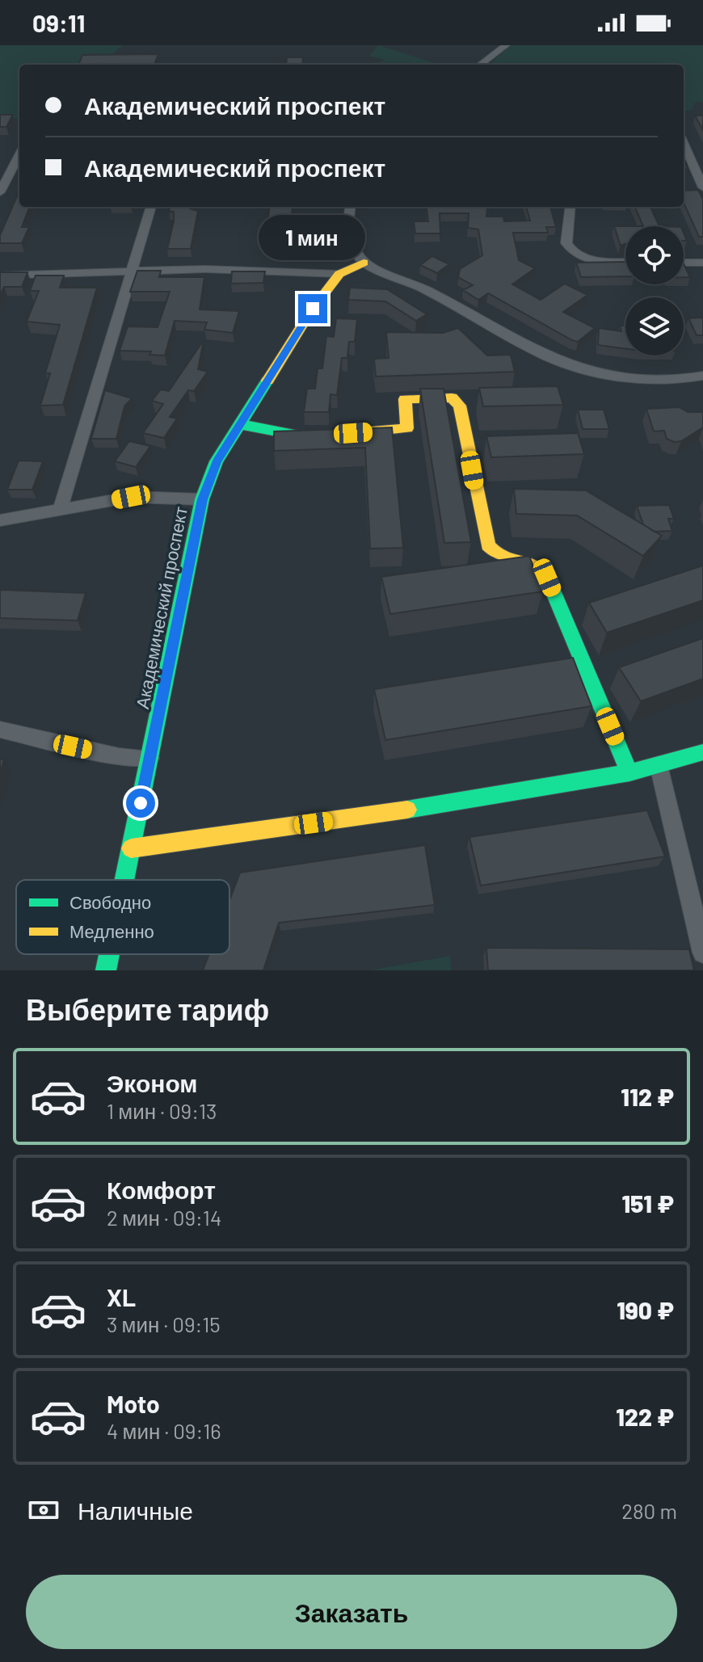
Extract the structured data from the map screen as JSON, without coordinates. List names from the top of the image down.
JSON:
{
  "streets": {
    "street": ["Академический проспект"]
  },
  "legend": ["Свободно", "Медленно"],
  "page": {
    "status": "09:11",
    "banner": ["Академический проспект", "Академический проспект"],
    "bubble": "1 мин",
    "heading": "Выберите тариф",
    "list": [
      {
        "name": "Эконом",
        "note": "1 мин · 09:13",
        "value": "112 ₽"
      },
      {
        "name": "Комфорт",
        "note": "2 мин · 09:14",
        "value": "151 ₽"
      },
      {
        "name": "XL",
        "note": "3 мин · 09:15",
        "value": "190 ₽"
      },
      {
        "name": "Moto",
        "note": "4 мин · 09:16",
        "value": "122 ₽"
      }
    ],
    "pay": ["Наличные", "280 m"],
    "buttons": "Заказать"
  }
}
